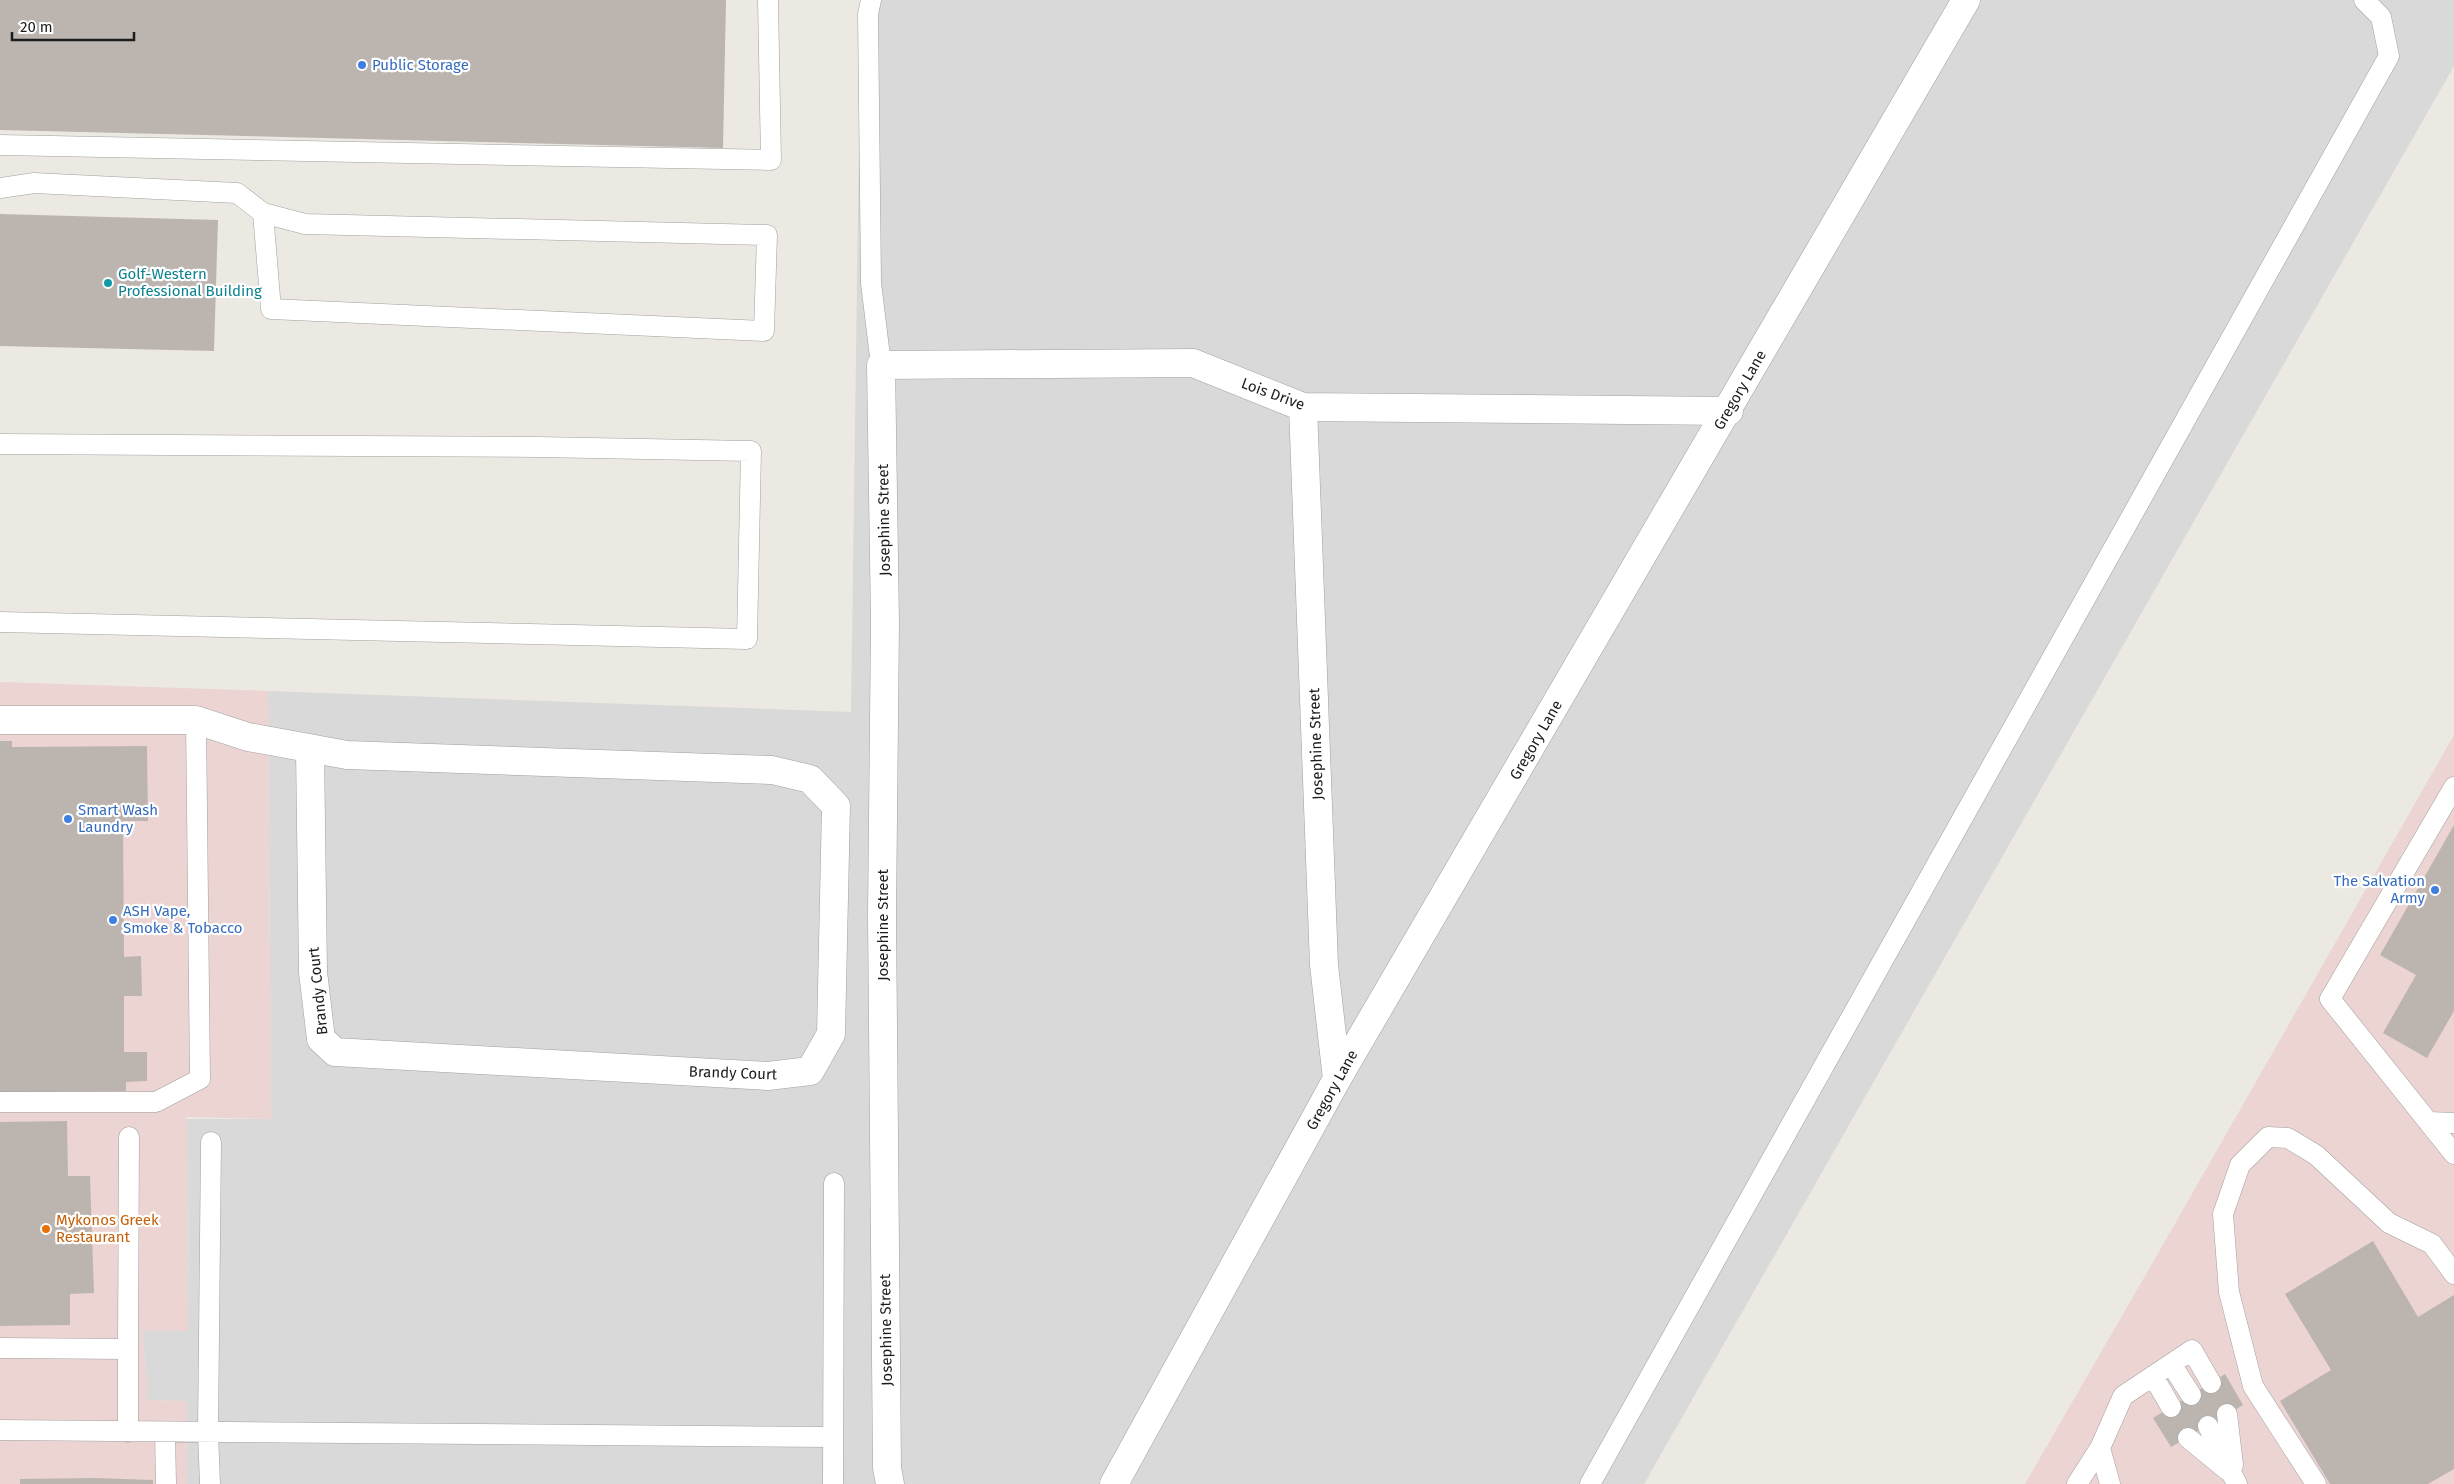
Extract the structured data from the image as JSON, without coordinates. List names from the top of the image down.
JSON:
{
  "streets": {
    "street": [
      "Gregory Lane",
      "Lois Drive",
      "Josephine Street",
      "Brandy Court"
    ]
  },
  "crossings": [
    ["Gregory Lane", "Lois Drive"],
    ["Gregory Lane", "Josephine Street"],
    ["Lois Drive", "Josephine Street"]
  ],
  "places": [
    "Public Storage",
    "Golf-Western Professional Building",
    "Smart Wash Laundry",
    "The Salvation Army",
    "ASH Vape, Smoke & Tobacco",
    "Mykonos Greek Restaurant"
  ],
  "scale_bar": "20 m"
}
